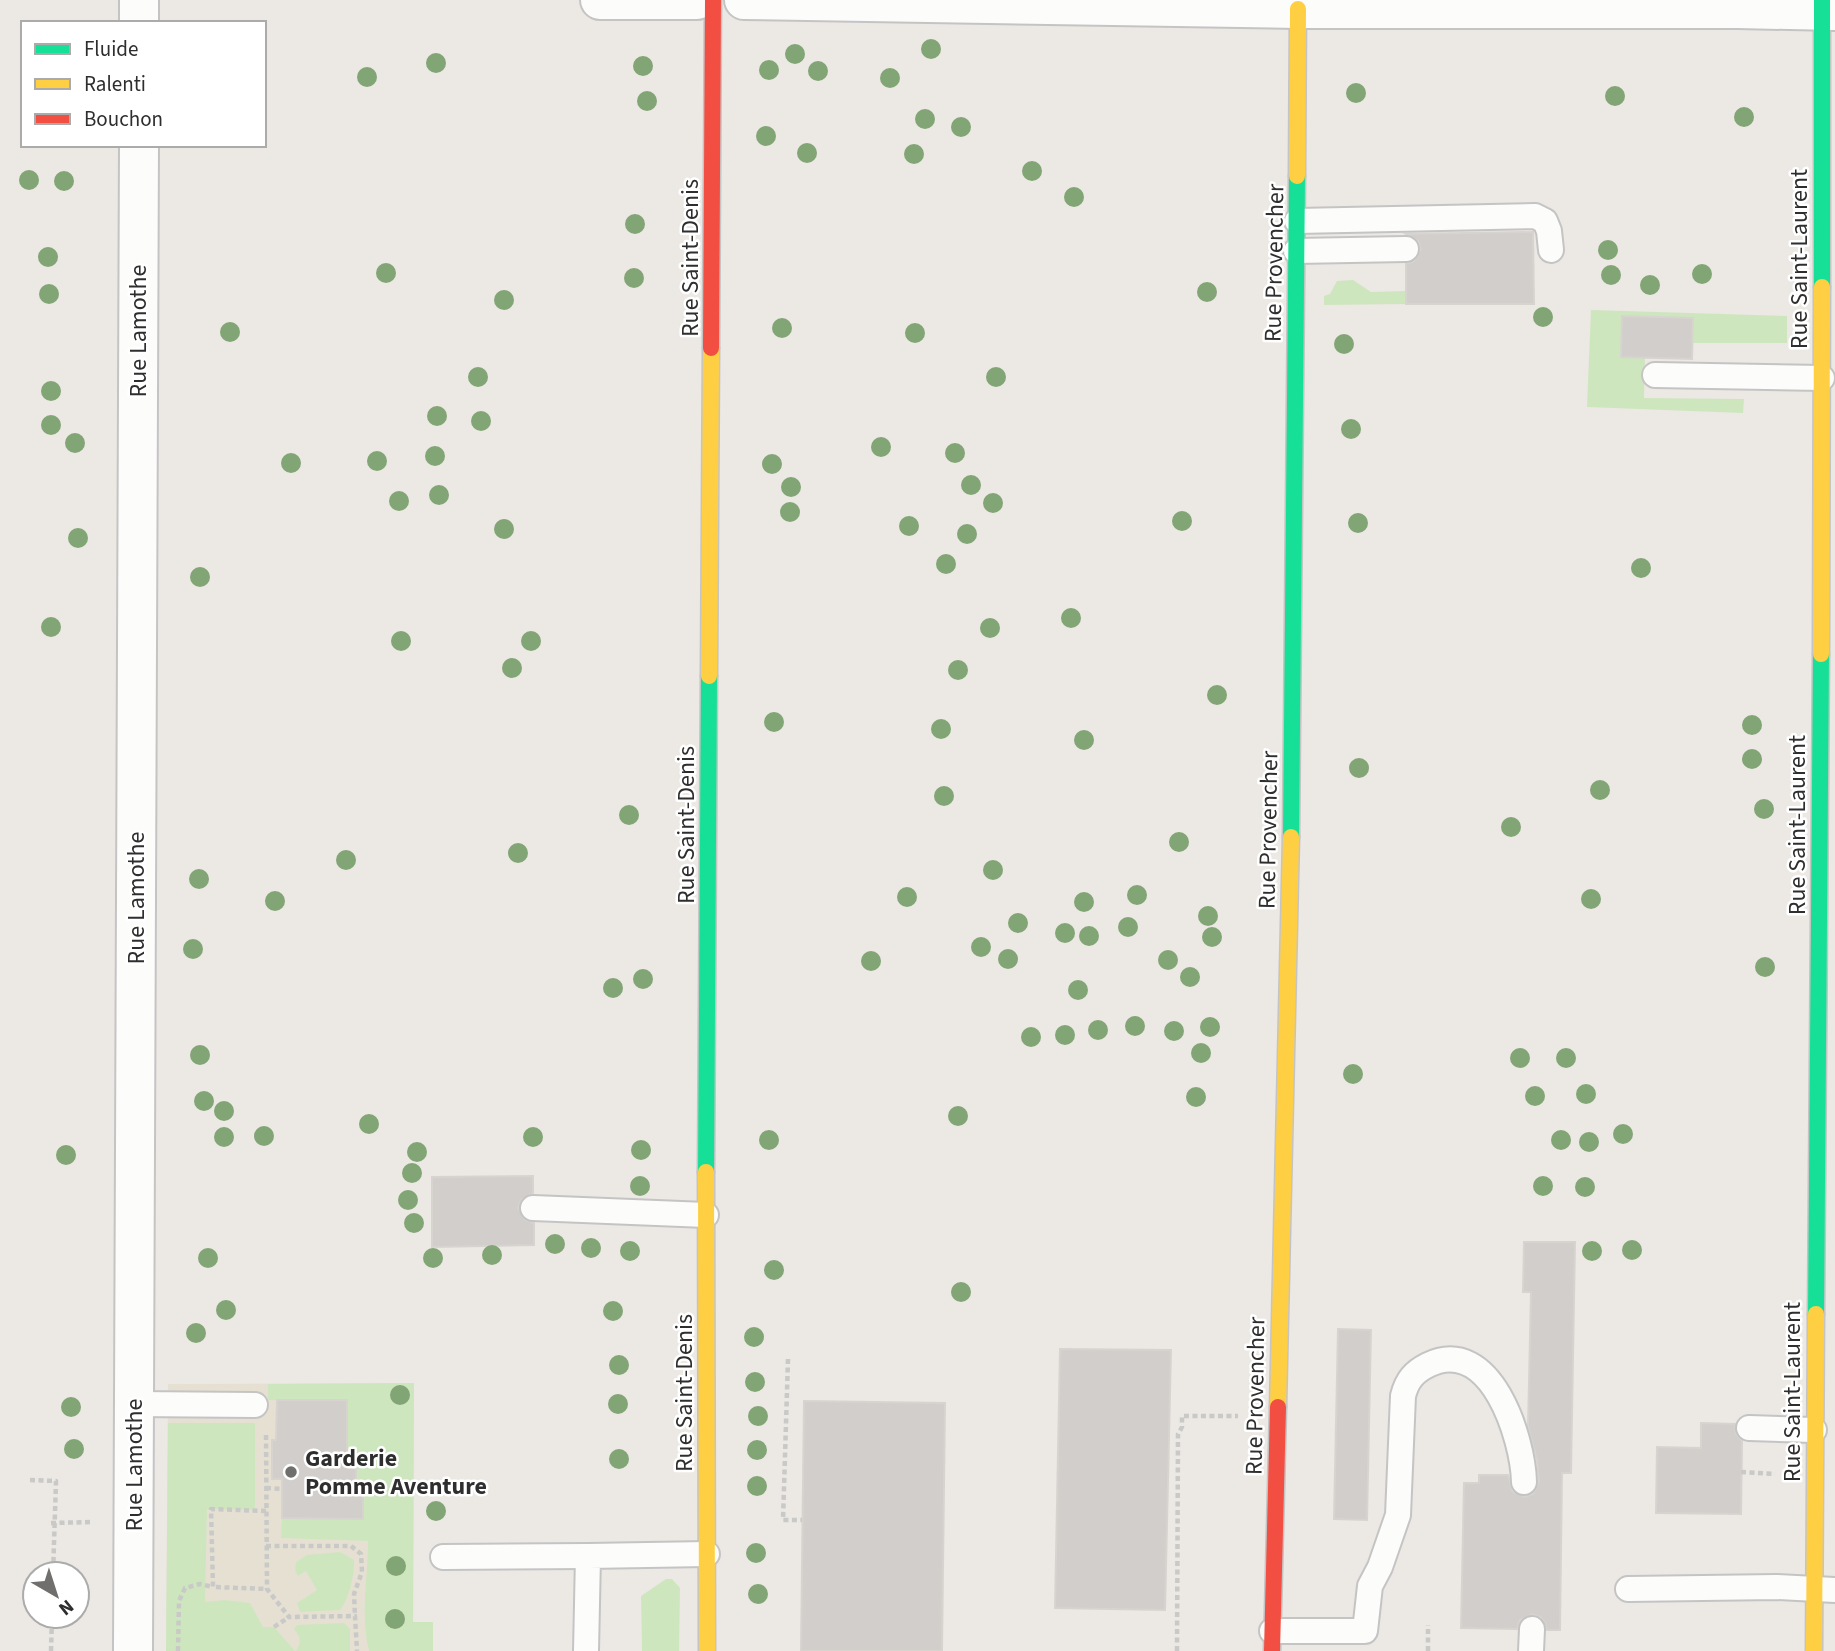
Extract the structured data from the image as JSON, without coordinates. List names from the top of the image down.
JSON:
{
  "streets": {
    "street": [
      "Rue Saint-Denis",
      "Rue Saint-Laurent",
      "Rue Provencher",
      "Rue Lamothe"
    ]
  },
  "places": ["Garderie Pomme Aventure"],
  "legend": ["Fluide", "Ralenti", "Bouchon"],
  "north": "bottom right"
}
